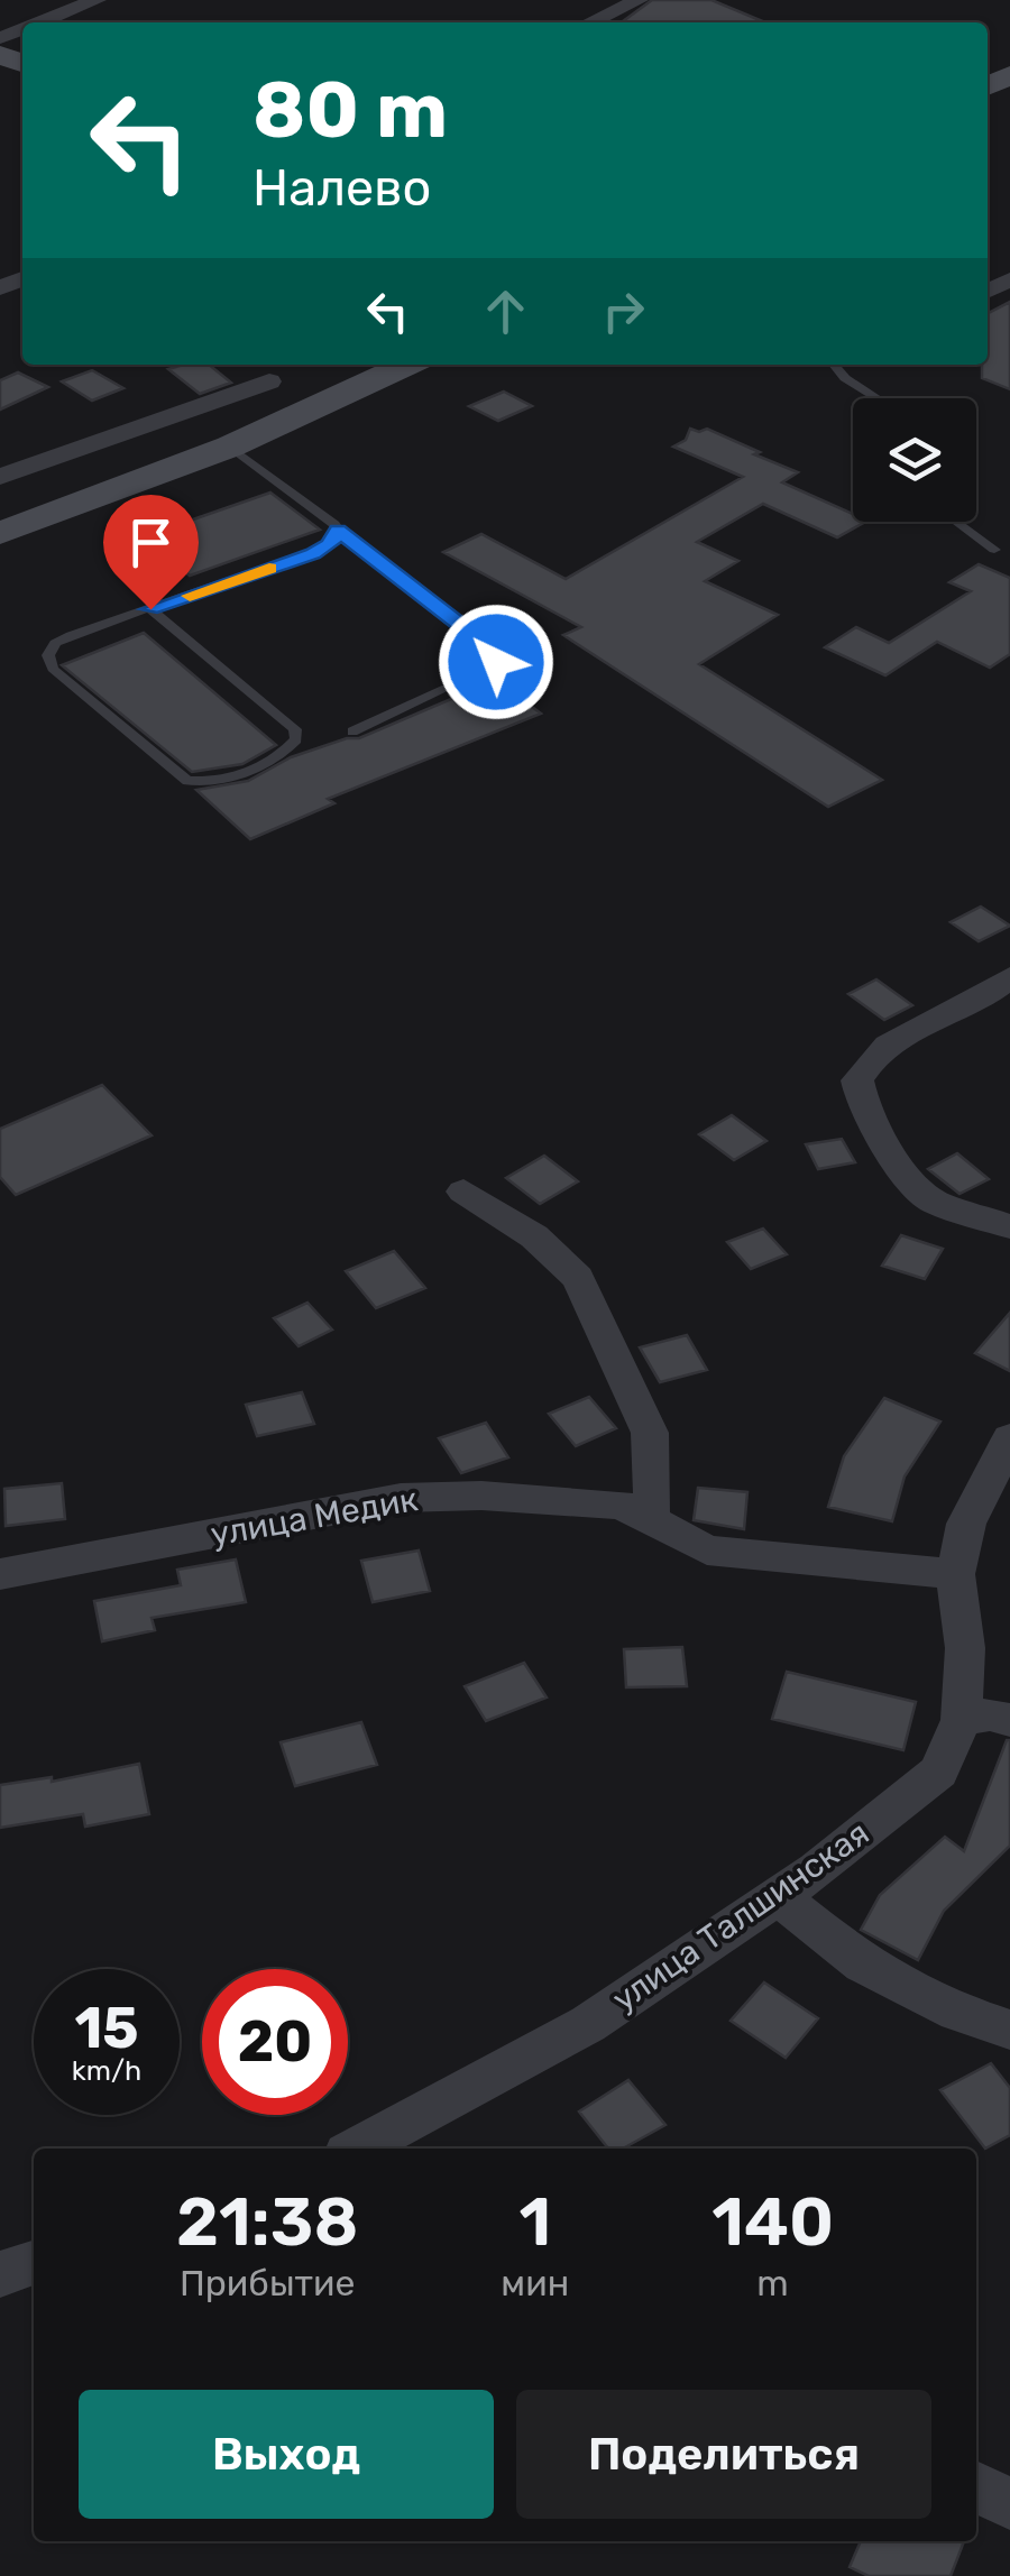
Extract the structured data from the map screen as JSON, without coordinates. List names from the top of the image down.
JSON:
{
  "streets": {
    "street": ["улица Медик", "улица Талшинская"]
  },
  "crossings": [
    ["улица Медик", "улица Талшинская"]
  ],
  "page": {
    "turn": ["80 m", "Налево"],
    "speed": "15 km/h",
    "limit": "20",
    "eta": [
      "21:38",
      "Прибытие",
      "1",
      "мин",
      "140",
      "m"
    ],
    "buttons": ["Выход", "Поделиться"]
  }
}
